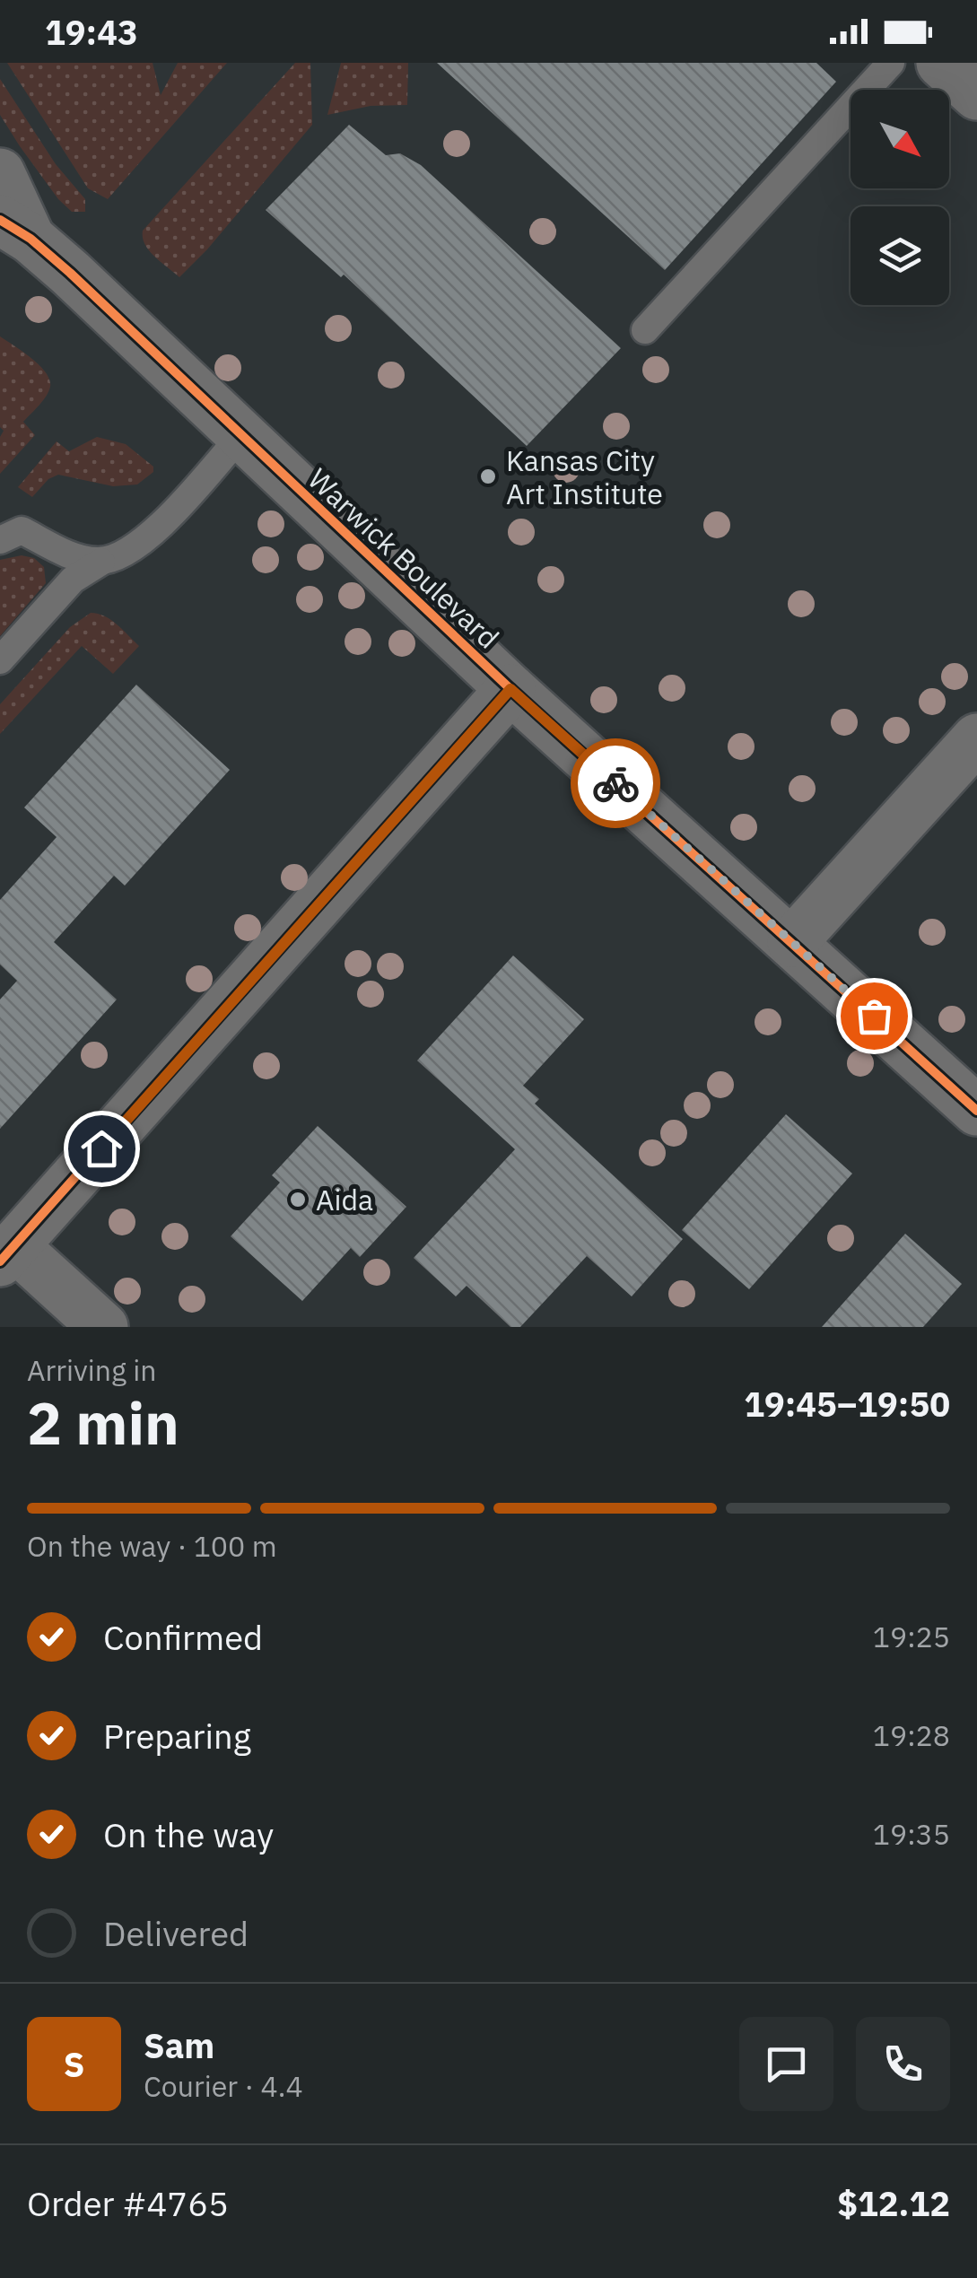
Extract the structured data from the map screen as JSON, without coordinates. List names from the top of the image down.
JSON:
{
  "streets": {
    "street": ["Warwick Boulevard"]
  },
  "places": ["Kansas City Art Institute", "Aida"],
  "north": "bottom right",
  "page": {
    "status": "19:43",
    "heading": ["2 min", "Arriving in", "19:45–19:50"],
    "panel": [
      "Sam",
      "Courier · 4.4",
      "Order #4765",
      "$12.12"
    ],
    "bar": "On the way · 100 m",
    "list": [
      ["Confirmed", "19:25"],
      ["Preparing", "19:28"],
      ["On the way", "19:35"],
      "Delivered"
    ],
    "round": "S"
  }
}
